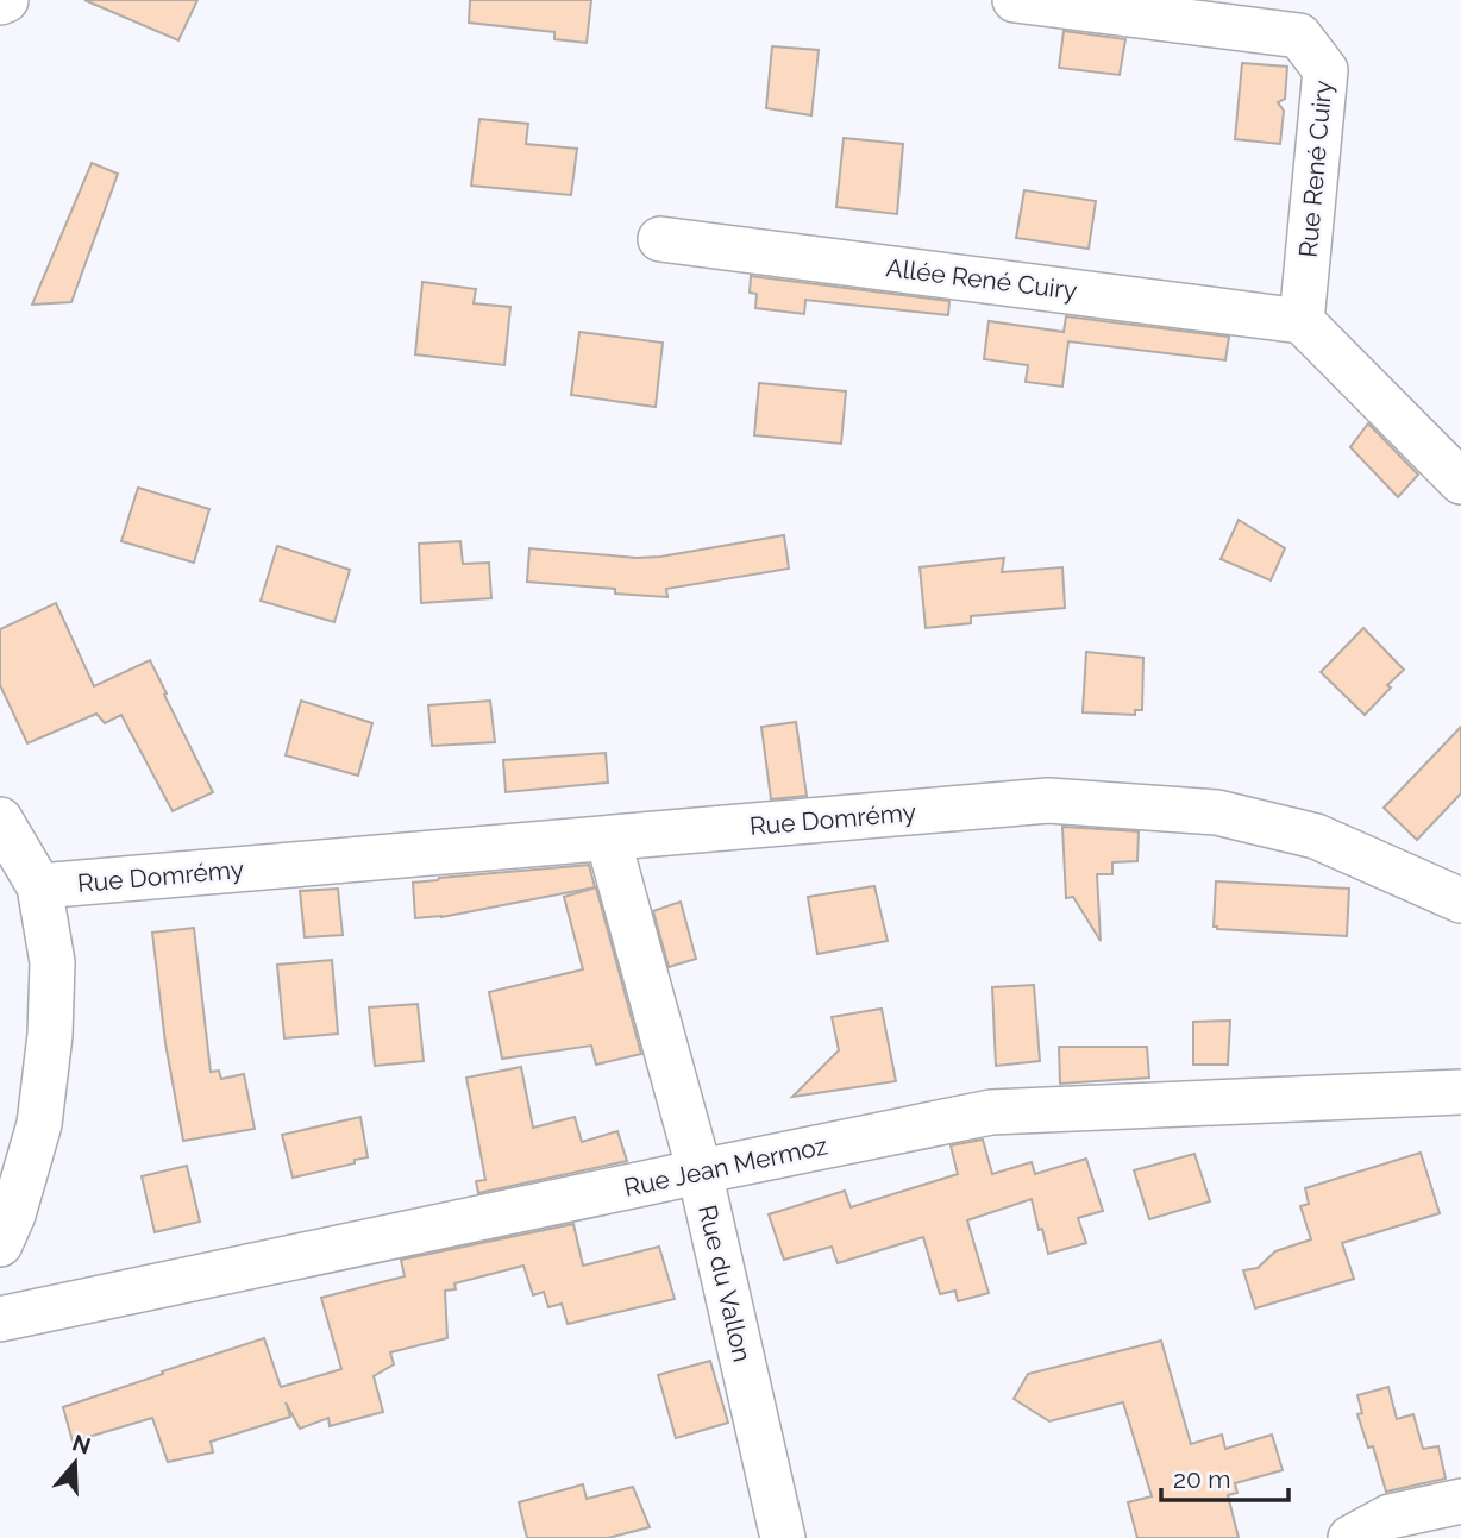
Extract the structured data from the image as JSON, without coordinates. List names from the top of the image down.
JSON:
{
  "streets": {
    "street": [
      "Rue René Cuiry",
      "Allée René Cuiry",
      "Rue Domrémy",
      "Rue Jean Mermoz",
      "Rue du Vallon"
    ]
  },
  "crossings": [
    ["Rue René Cuiry", "Allée René Cuiry"],
    ["Rue Domrémy", "Rue du Vallon"],
    ["Rue Jean Mermoz", "Rue du Vallon"]
  ],
  "scale_bar": "20 m",
  "north": "top"
}
